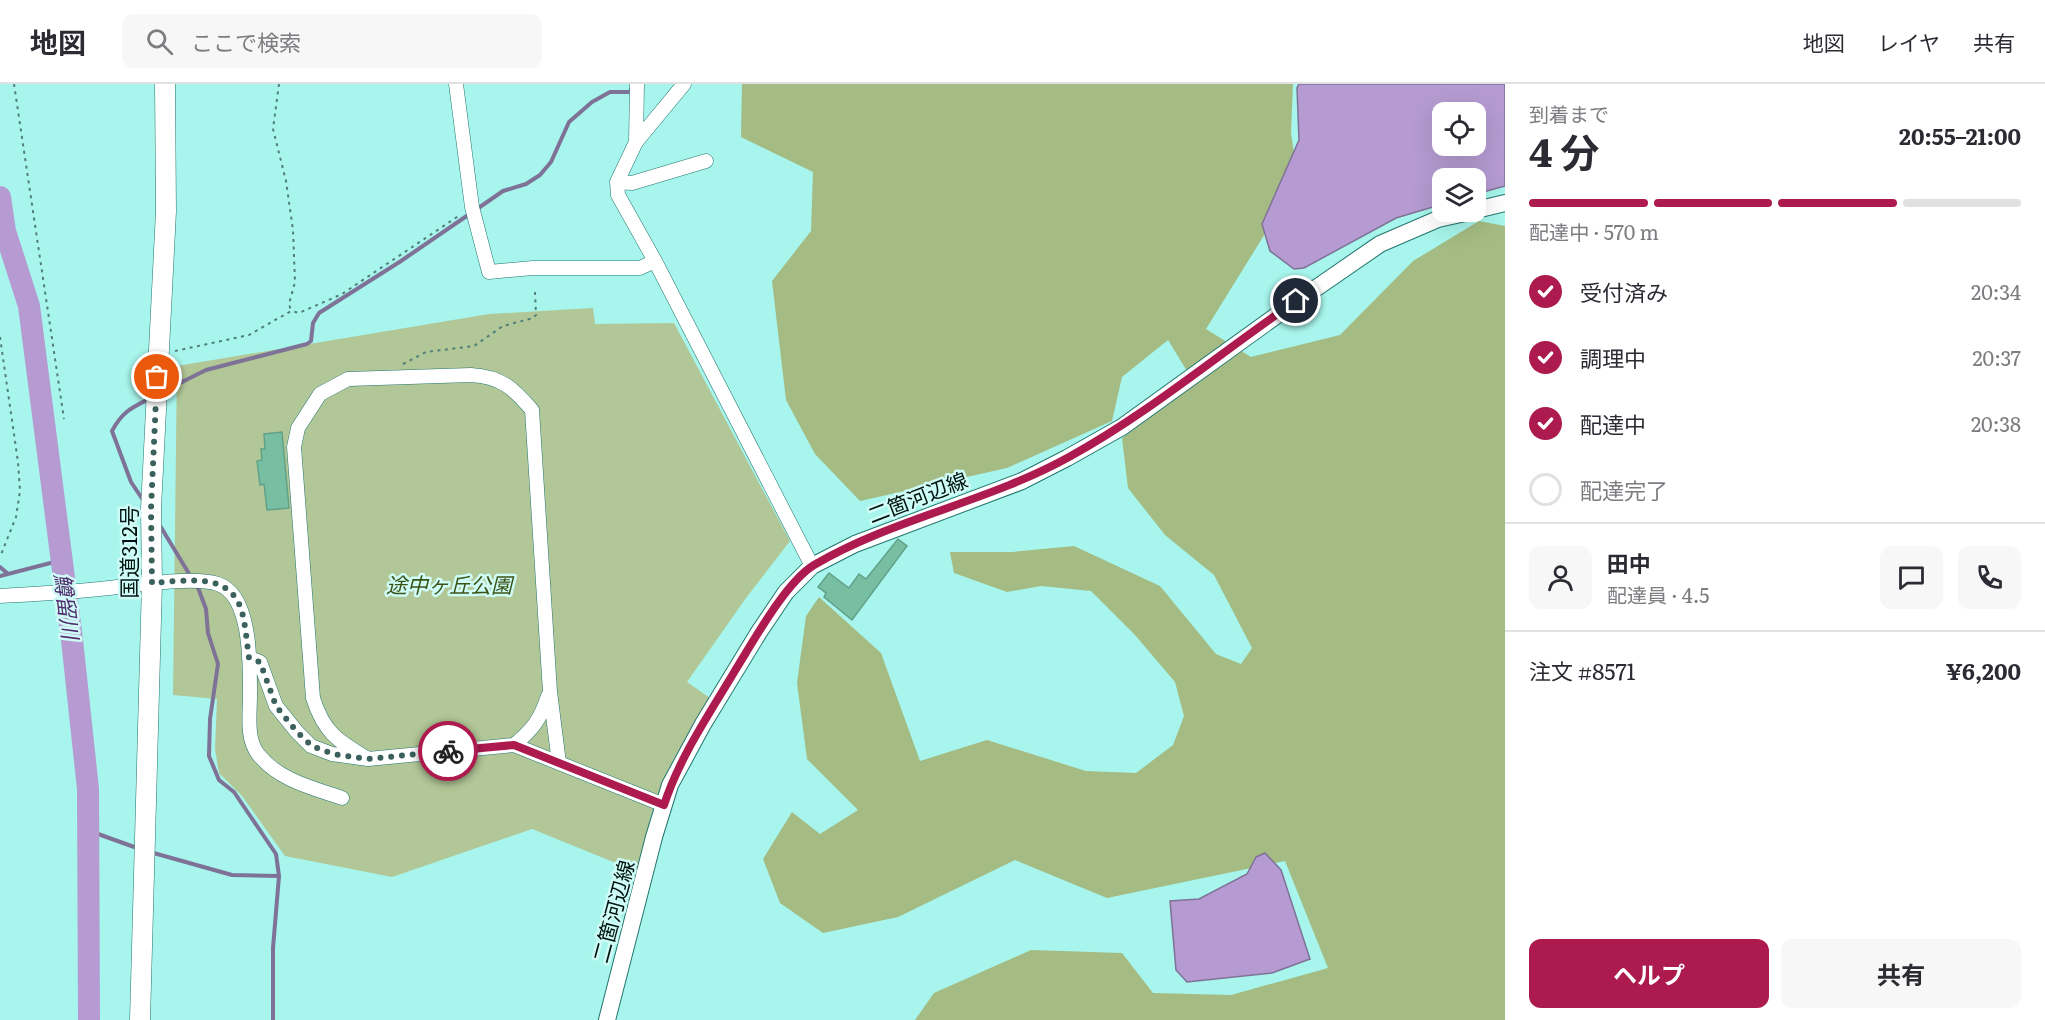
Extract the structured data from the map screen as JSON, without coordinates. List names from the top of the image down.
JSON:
{
  "streets": {
    "highway": ["国道312号"],
    "main road": ["二箇河辺線"]
  },
  "water": ["鱒留川"],
  "parks": ["途中ヶ丘公園"],
  "page": {
    "header": "地図",
    "search": "ここで検索",
    "nav": ["地図", "レイヤ", "共有"],
    "heading": ["4 分", "到着まで", "20:55–21:00"],
    "panel": [
      "田中",
      "配達員 · 4.5",
      "注文 #8571",
      "¥6,200"
    ],
    "bar": "配達中 · 570 m",
    "list": [
      ["受付済み", "20:34"],
      ["調理中", "20:37"],
      ["配達中", "20:38"],
      "配達完了"
    ],
    "buttons": ["ヘルプ", "共有"]
  }
}
